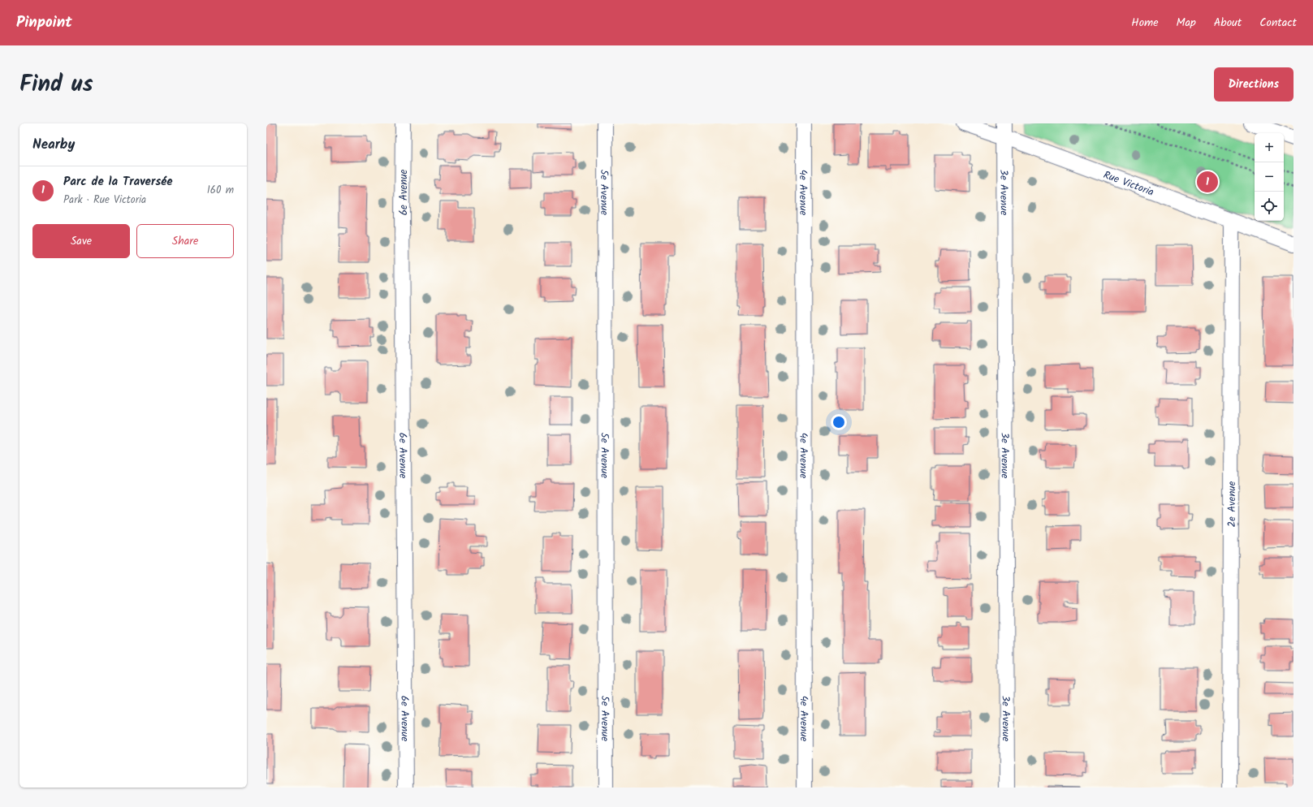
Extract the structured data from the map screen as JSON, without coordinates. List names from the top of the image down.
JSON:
{
  "streets": {
    "street": [
      "Rue Victoria",
      "6e Avenue",
      "5e Avenue",
      "4e Avenue",
      "3e Avenue",
      "2e Avenue"
    ]
  },
  "crossings": [
    ["Rue Victoria", "3e Avenue"],
    ["Rue Victoria", "2e Avenue"]
  ],
  "page": {
    "header": "Pinpoint",
    "nav": [
      "Home",
      "Map",
      "About",
      "Contact"
    ],
    "title": "Find us",
    "buttons": [
      "Directions",
      ["Save", "Share"]
    ],
    "heading": "Nearby",
    "map_buttons": ["+", "−"],
    "list": [
      {
        "mark": "1",
        "name": "Parc de la Traversée",
        "note": "Park · Rue Victoria",
        "value": "160 m"
      }
    ],
    "pins": "1"
  }
}
